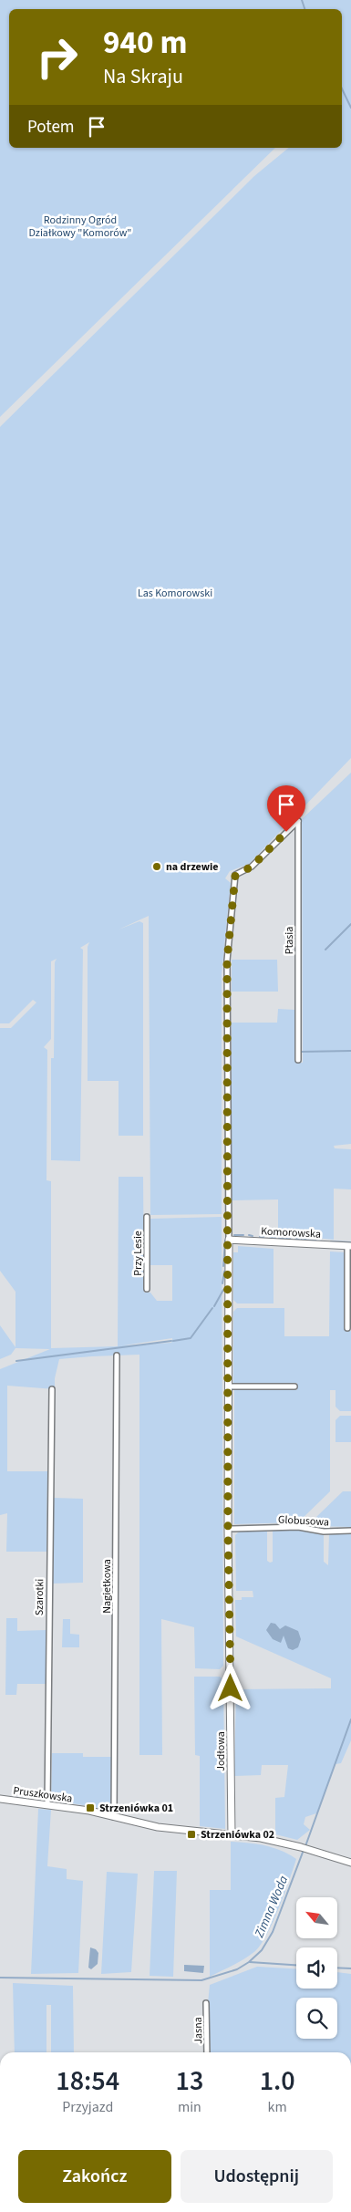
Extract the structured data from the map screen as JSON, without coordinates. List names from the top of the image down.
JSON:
{
  "streets": {
    "street": [
      "Ptasia",
      "Komorowska",
      "Przy Lesie",
      "Globusowa",
      "Nagietkowa",
      "Szarotki",
      "Jodłowa",
      "Pruszkowska",
      "Jasna"
    ]
  },
  "crossings": [
    ["Ptasia", "Jodłowa"],
    ["Komorowska", "Jodłowa"],
    ["Globusowa", "Jodłowa"],
    ["Nagietkowa", "Pruszkowska"],
    ["Szarotki", "Pruszkowska"],
    ["Jodłowa", "Pruszkowska"]
  ],
  "water": ["Zimna Woda"],
  "parks": ["Rodzinny Ogród Działkowy \"Komorów\"", "Las Komorowski"],
  "places": {
    "other": ["na drzewie"],
    "transit": ["Strzeniówka 01", "Strzeniówka 02"]
  },
  "north": "top left",
  "page": {
    "turn": ["940 m", "Na Skraju"],
    "then": "Potem",
    "eta": [
      "18:54",
      "Przyjazd",
      "13",
      "min",
      "1.0",
      "km"
    ],
    "buttons": ["Zakończ", "Udostępnij"]
  }
}
